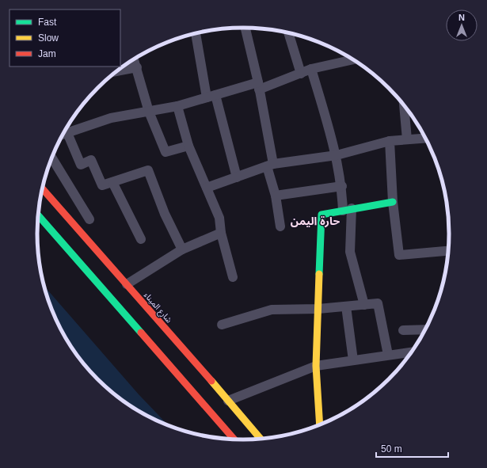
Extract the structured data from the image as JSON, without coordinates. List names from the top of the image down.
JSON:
{
  "streets": {
    "main road": ["شارع الميناء"]
  },
  "districts": ["حارة اليمن"],
  "legend": ["Fast", "Slow", "Jam"],
  "scale_bar": "50 m",
  "north": "top"
}
